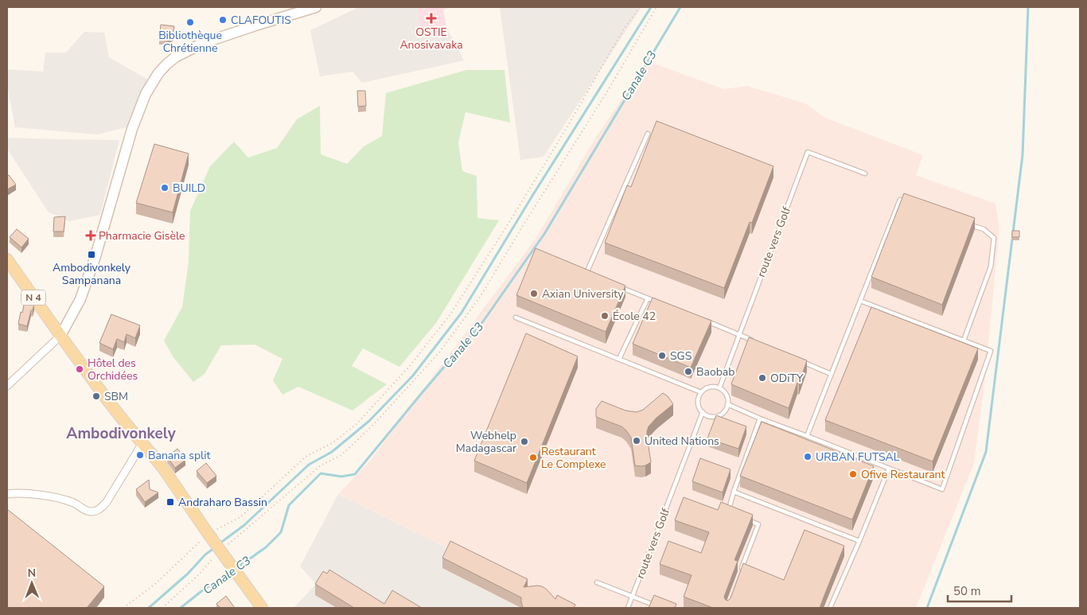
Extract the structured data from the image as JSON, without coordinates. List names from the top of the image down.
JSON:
{
  "streets": {
    "main road": ["N 4"],
    "lane": ["route vers Golf"]
  },
  "districts": ["Ambodivonkely"],
  "water": ["Canale C3"],
  "places": {
    "health": ["OSTIE Anosivavaka", "Pharmacie Gisèle"],
    "other": [
      "CLAFOUTIS",
      "Bibliothèque Chrétienne",
      "BUILD",
      "Axian University",
      "École 42",
      "SGS",
      "Hôtel des Orchidées",
      "Baobab",
      "ODiTY",
      "SBM",
      "United Nations",
      "Webhelp Madagascar",
      "Banana split",
      "URBAN FUTSAL",
      "Restaurant Le Complexe",
      "Ofive Restaurant"
    ],
    "transit": ["Ambodivonkely Sampanana", "Andraharo Bassin"]
  },
  "scale_bar": "50 m",
  "north": "top"
}
